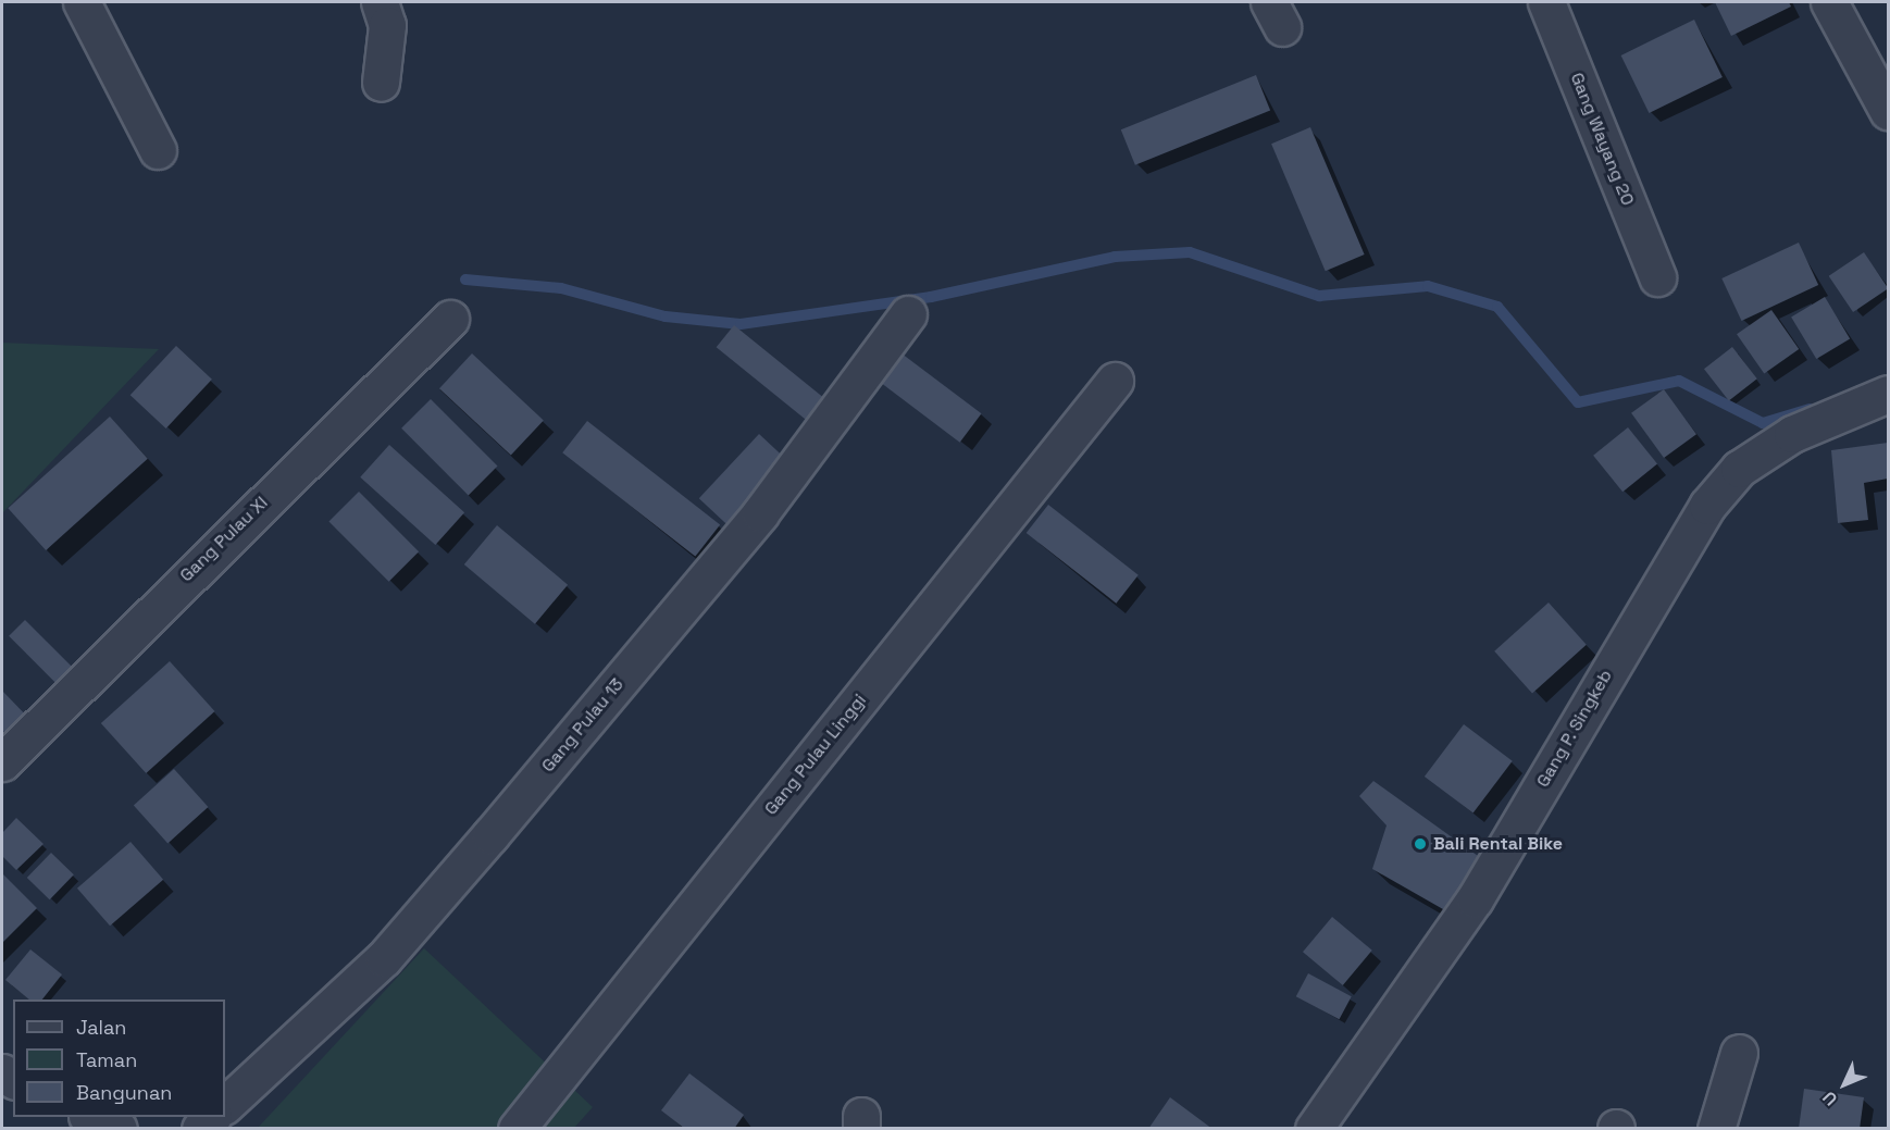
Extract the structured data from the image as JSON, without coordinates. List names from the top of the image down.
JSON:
{
  "streets": {
    "street": [
      "Gang Wayang 20",
      "Gang Pulau XI",
      "Gang Pulau 13",
      "Gang P. Singkeb",
      "Gang Pulau Linggi"
    ]
  },
  "places": ["Bali Rental Bike"],
  "legend": ["Jalan", "Taman", "Bangunan"],
  "north": "bottom left"
}
